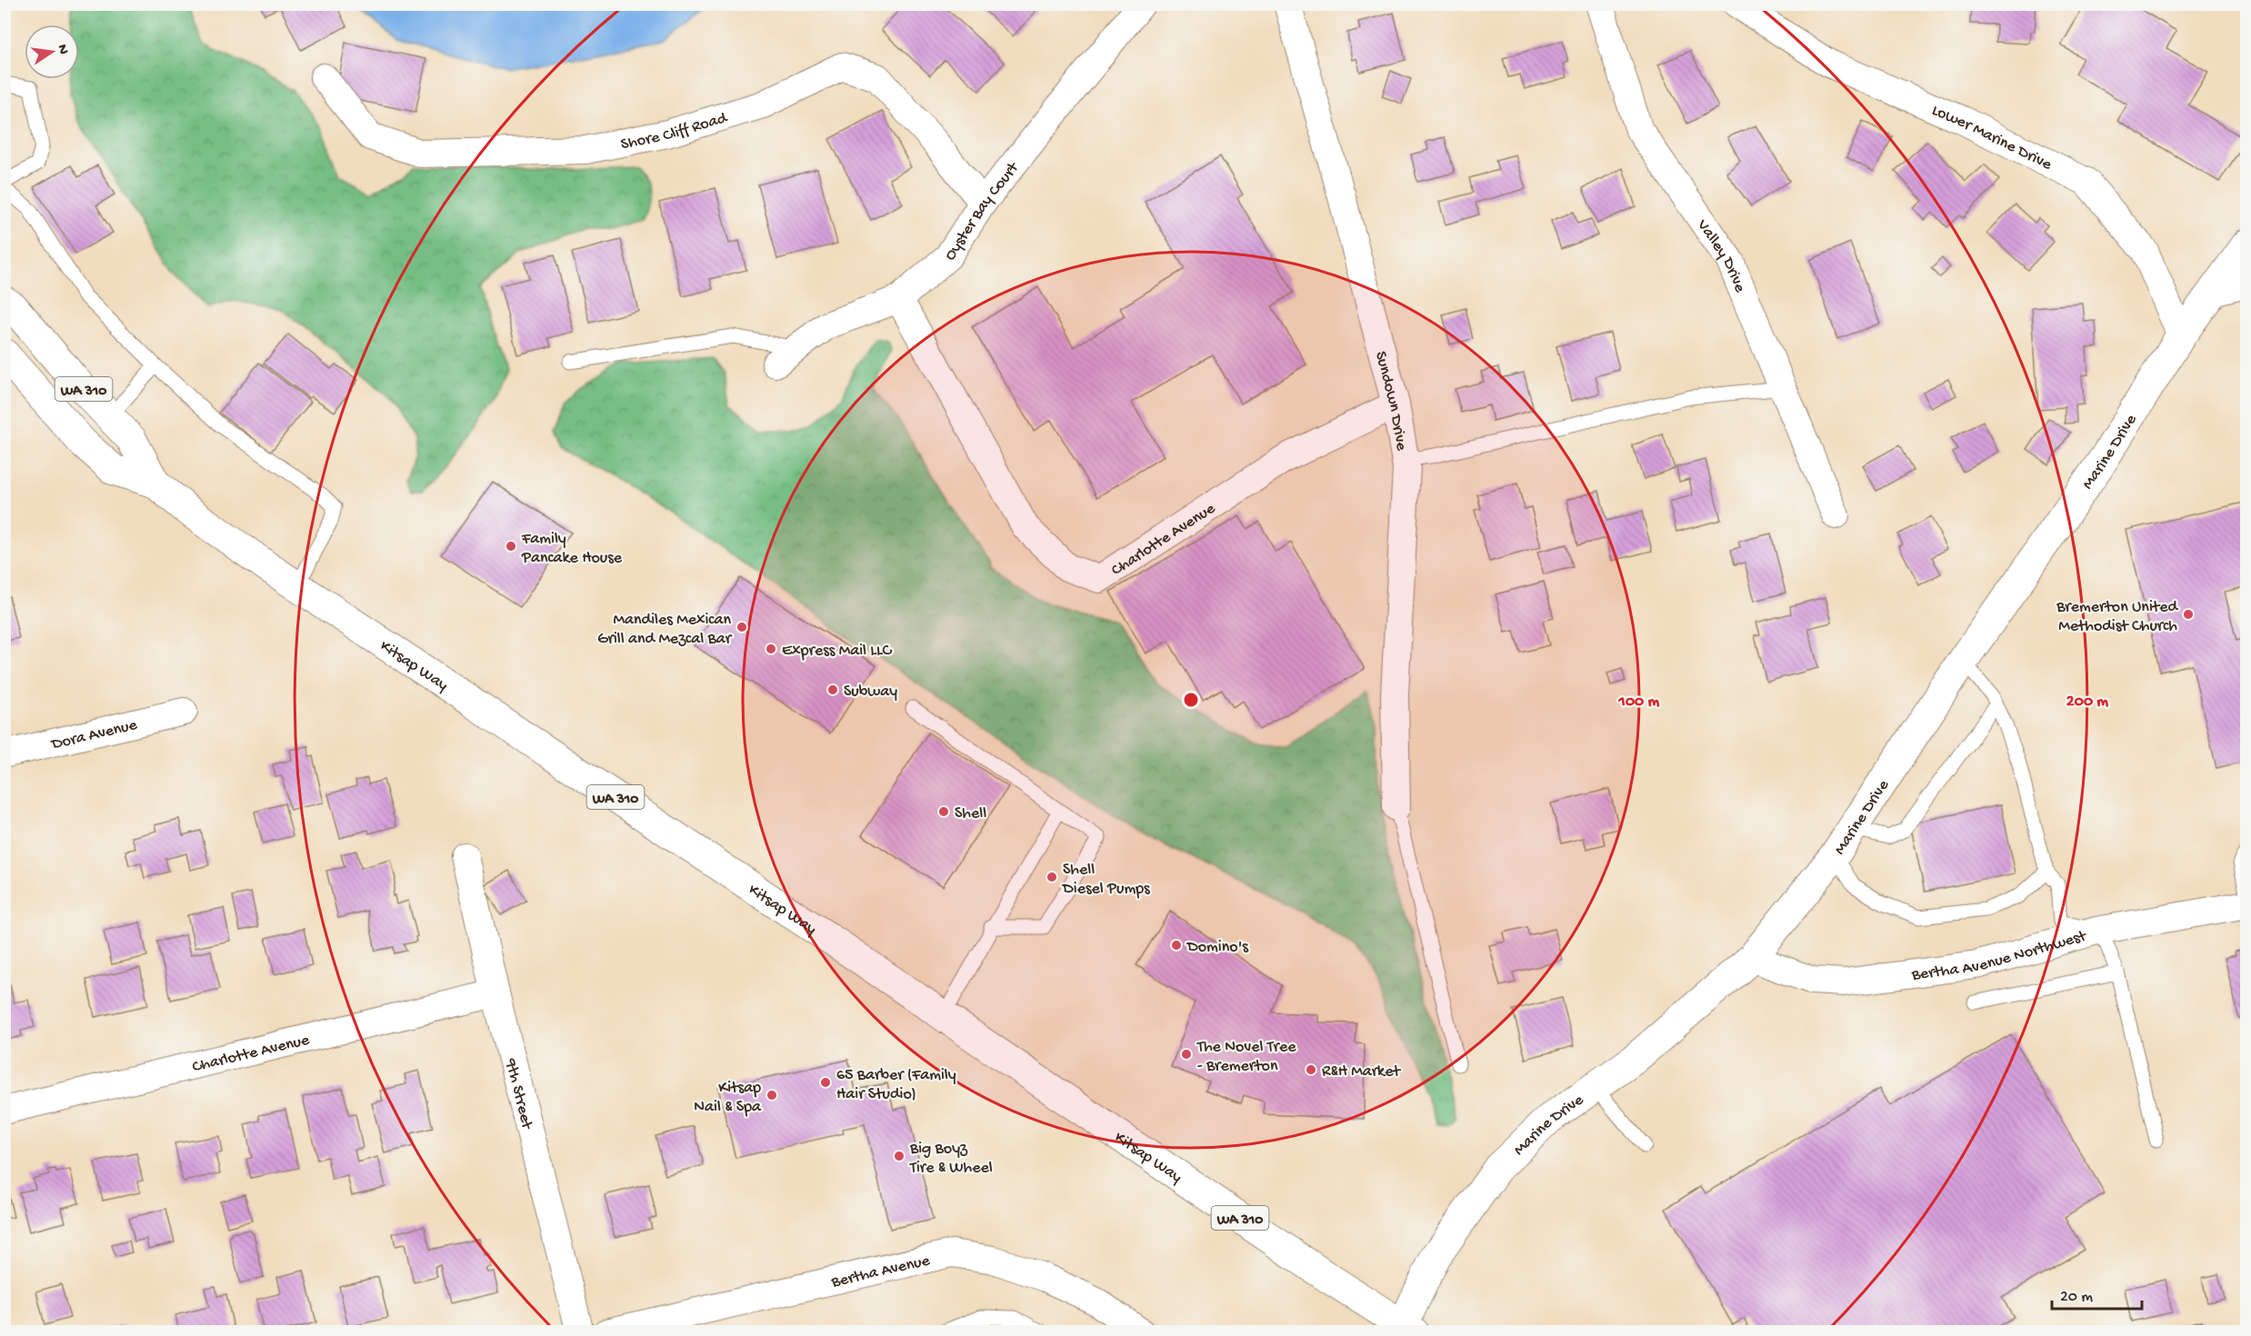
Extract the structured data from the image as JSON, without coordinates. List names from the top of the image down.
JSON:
{
  "streets": {
    "main road": ["WA 310", "Marine Drive", "Kitsap Way"],
    "street": [
      "Shore Cliff Road",
      "Lower Marine Drive",
      "Oyster Bay Court",
      "Valley Drive",
      "Sundown Drive",
      "Charlotte Avenue",
      "Dora Avenue",
      "Bertha Avenue Northwest",
      "9th Street",
      "Bertha Avenue"
    ]
  },
  "crossings": [
    ["Shore Cliff Road", "Oyster Bay Court"],
    ["Lower Marine Drive", "Marine Drive"],
    ["Oyster Bay Court", "Charlotte Avenue"],
    ["Sundown Drive", "Charlotte Avenue"],
    ["Marine Drive", "Kitsap Way"],
    ["Marine Drive", "Bertha Avenue Northwest"],
    ["Charlotte Avenue", "9th Street"]
  ],
  "places": [
    "Family Pancake House",
    "Bremerton United Methodist Church",
    "Mandiles Mexican Grill and Mezcal Bar",
    "Express Mail LLC",
    "Subway",
    "Shell",
    "Shell Diesel Pumps",
    "Domino's",
    "The Novel Tree - Bremerton",
    "R&H Market",
    "65 Barber (Family Hair Studio)",
    "Kitsap Nail & Spa",
    "Big Boyz Tire & Wheel"
  ],
  "scale_bar": "20 m",
  "north": "right",
  "rings": ["100 m", "200 m"]
}
